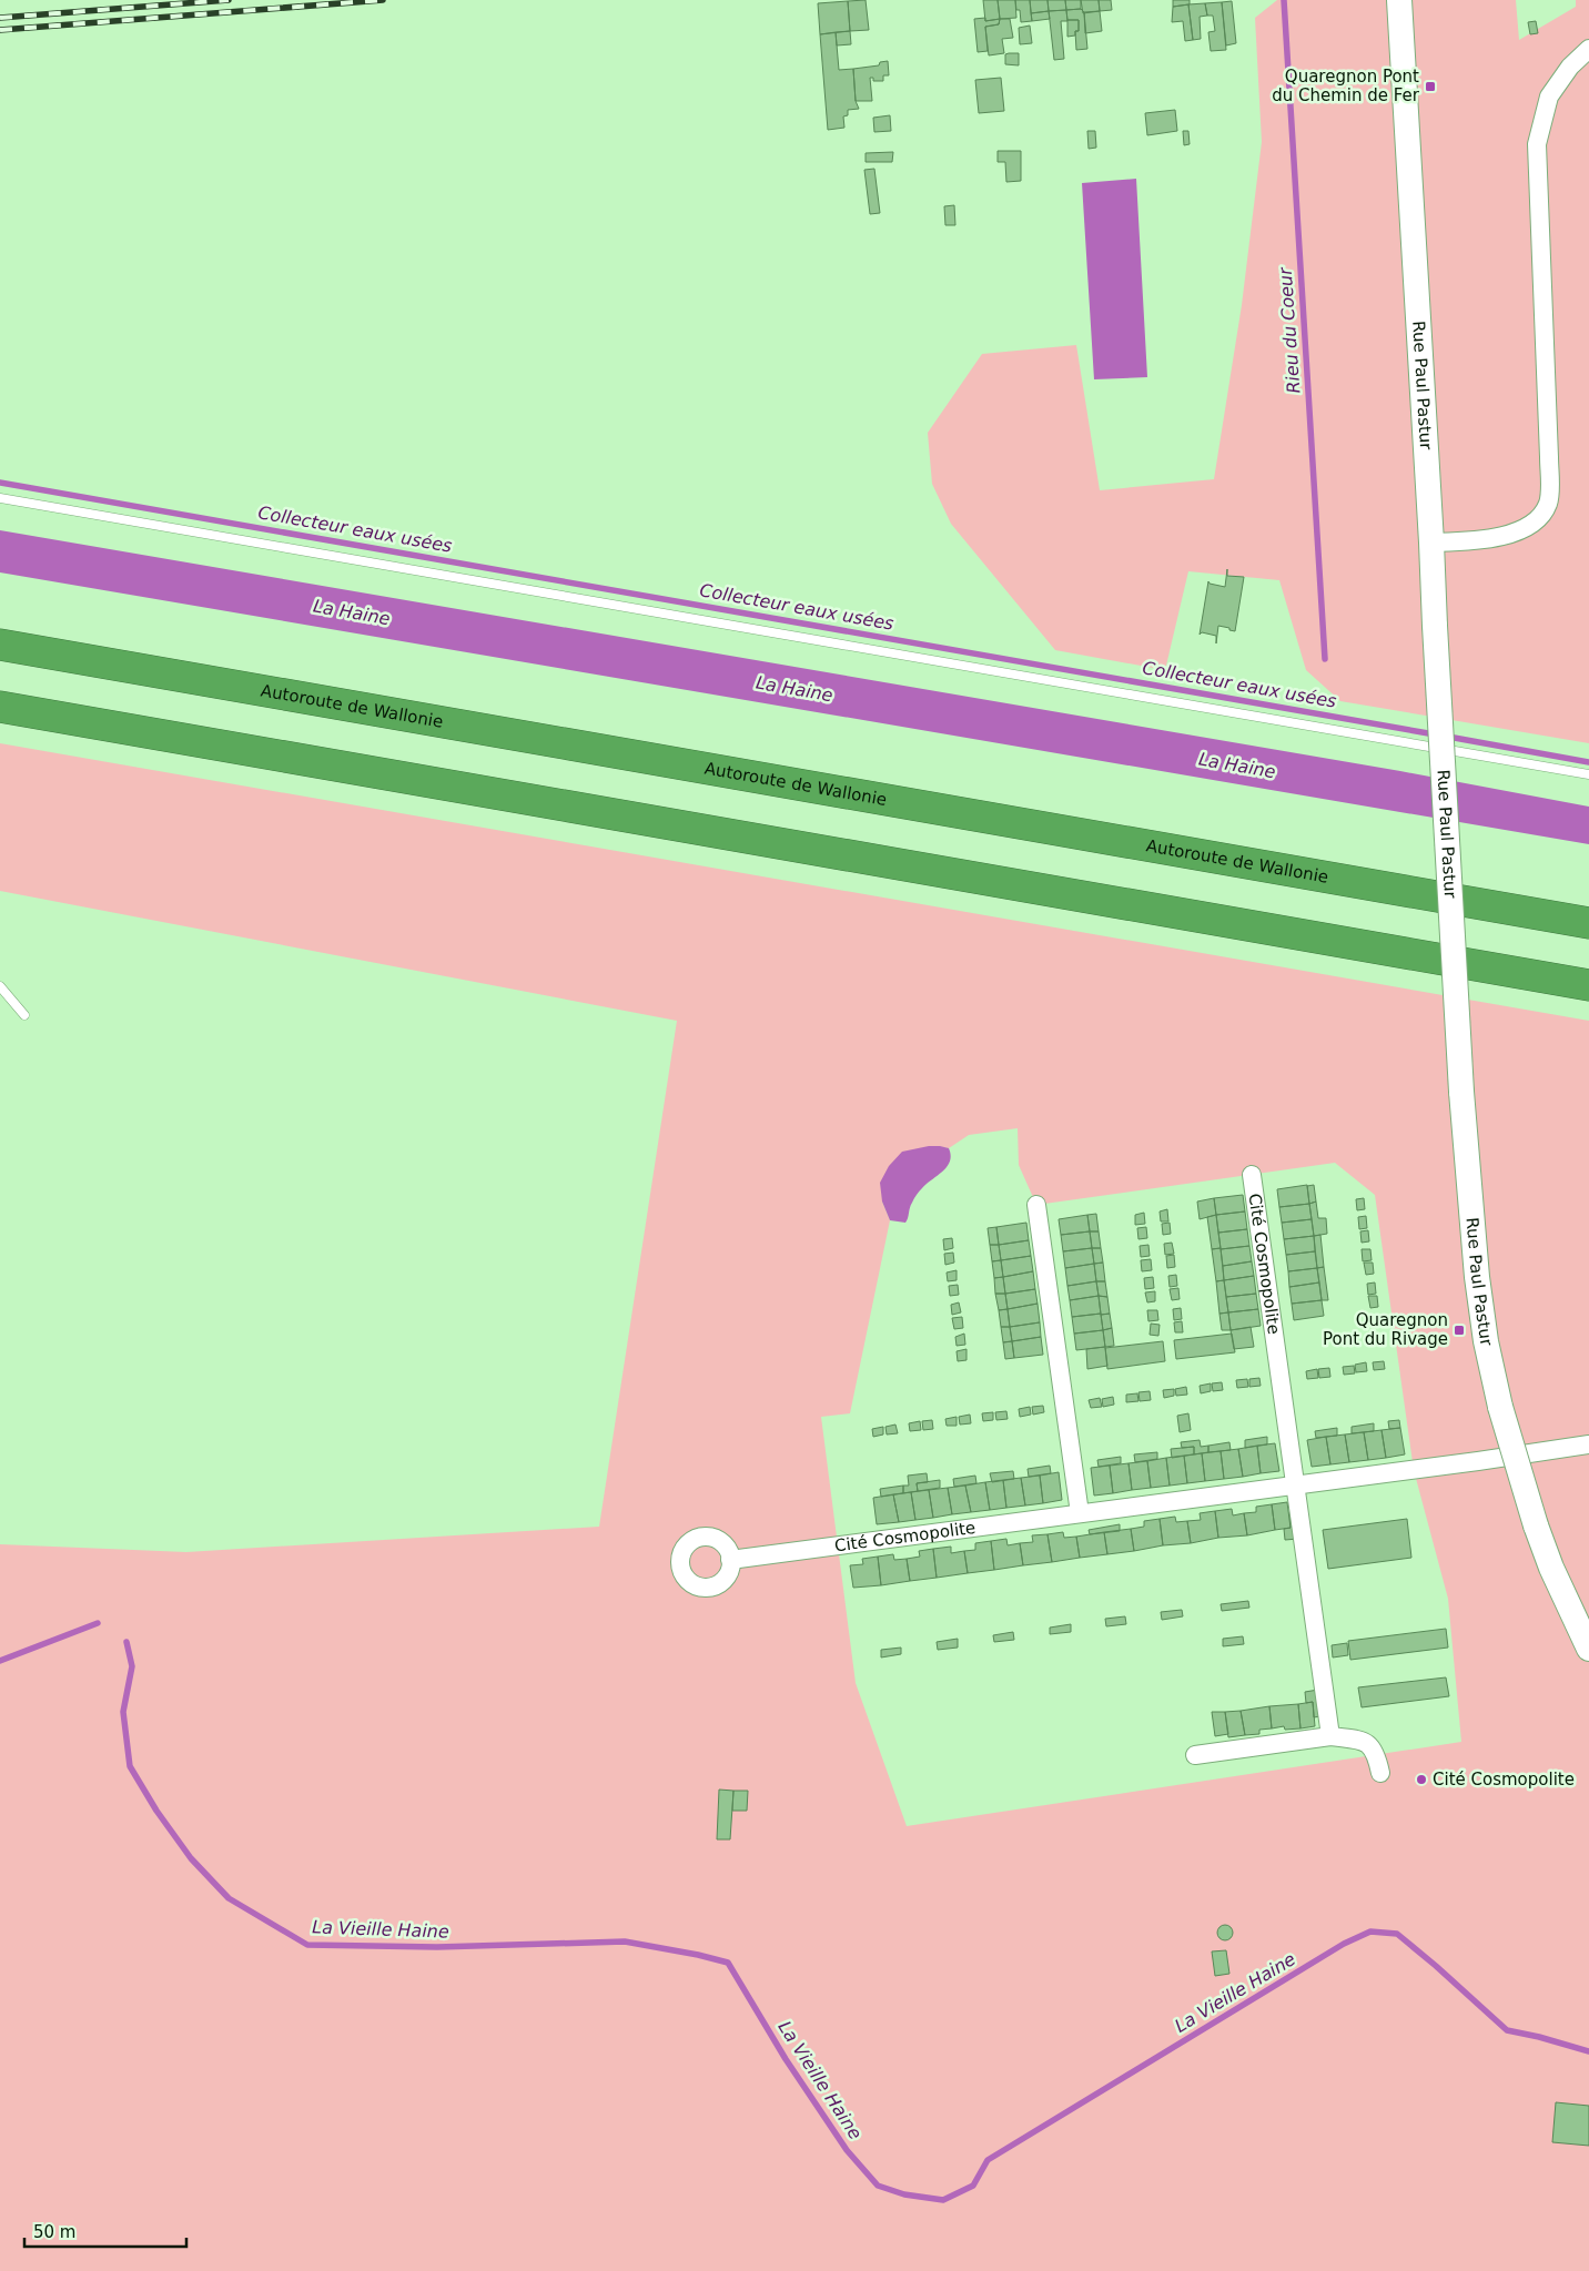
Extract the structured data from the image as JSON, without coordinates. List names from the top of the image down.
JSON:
{
  "streets": {
    "highway": ["Autoroute de Wallonie"],
    "main road": ["Rue Paul Pastur"],
    "street": ["Cité Cosmopolite"]
  },
  "water": [
    "Rieu du Coeur",
    "Collecteur eaux usées",
    "La Haine",
    "La Vieille Haine"
  ],
  "places": {
    "transit": ["Quaregnon Pont du Chemin de Fer", "Quaregnon Pont du Rivage"],
    "other": ["Cité Cosmopolite"]
  },
  "scale_bar": "50 m"
}
